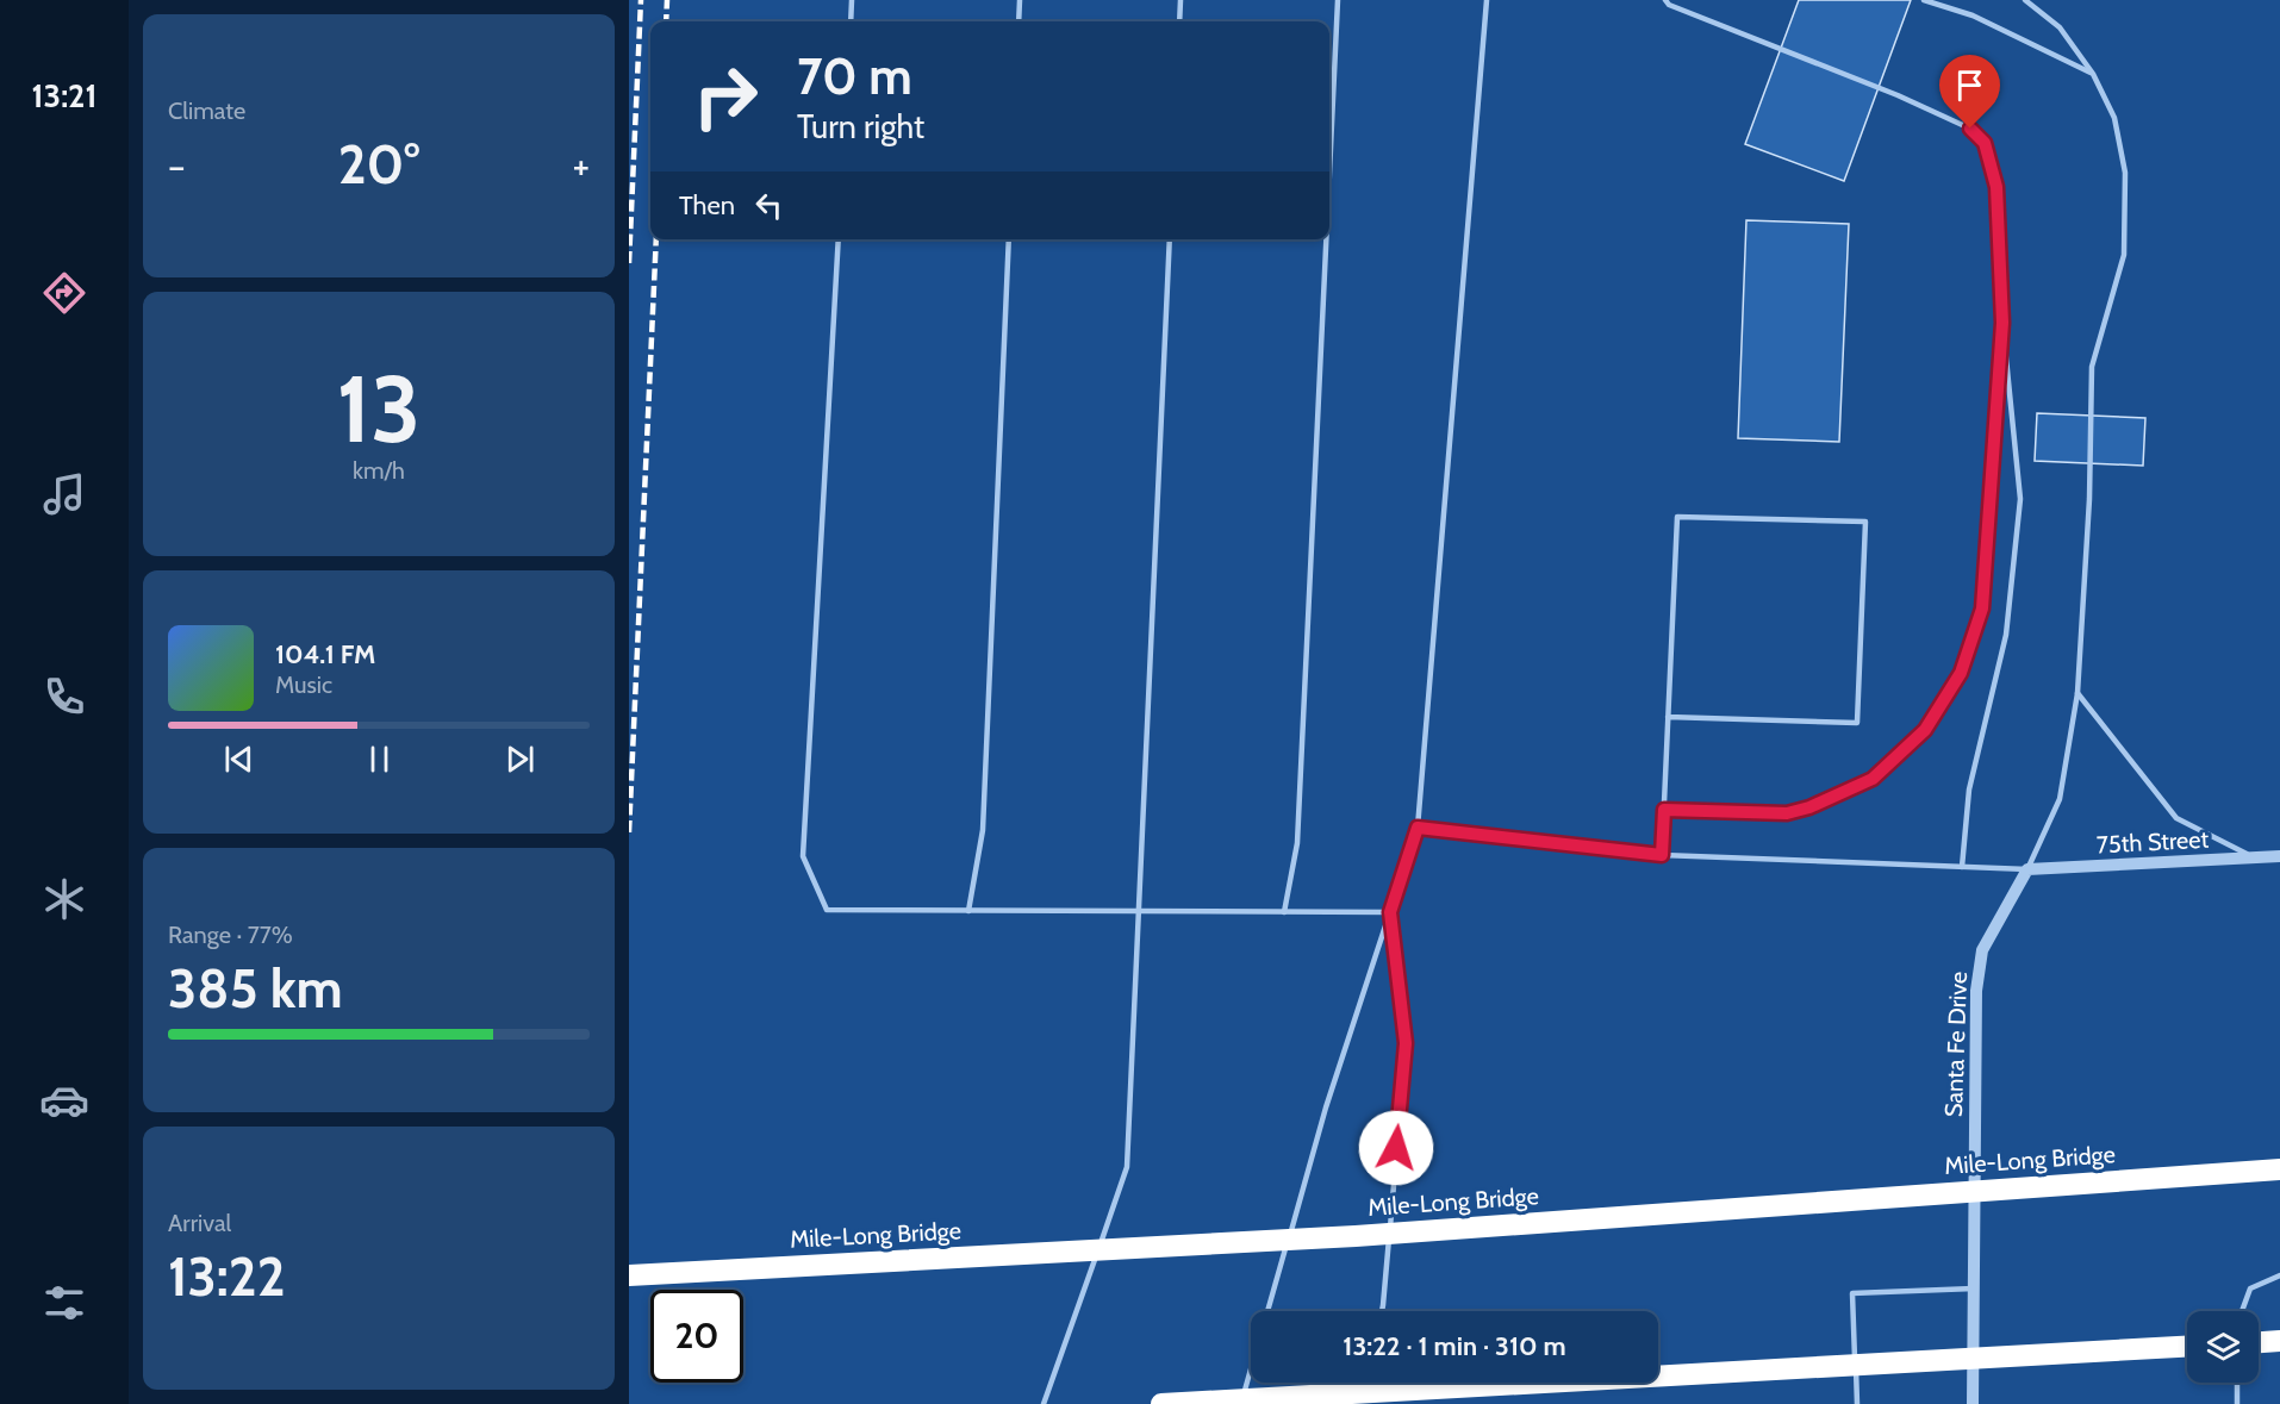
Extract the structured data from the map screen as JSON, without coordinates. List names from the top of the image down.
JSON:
{
  "streets": {
    "highway": ["Mile-Long Bridge"],
    "street": ["75th Street", "Santa Fe Drive"]
  },
  "crossings": [
    ["75th Street", "Santa Fe Drive"]
  ],
  "page": {
    "tabs": "13:21",
    "tile": [
      "Climate",
      ["13", "km/h"],
      ["Range · 77%", "385 km"],
      ["Arrival", "13:22"]
    ],
    "turn": ["70 m", "Turn right"],
    "heat": ["−", "20°", "+"],
    "then": "Then",
    "song": ["104.1 FM", "Music"],
    "limit": "20",
    "trip": "13:22 · 1 min · 310 m"
  }
}
